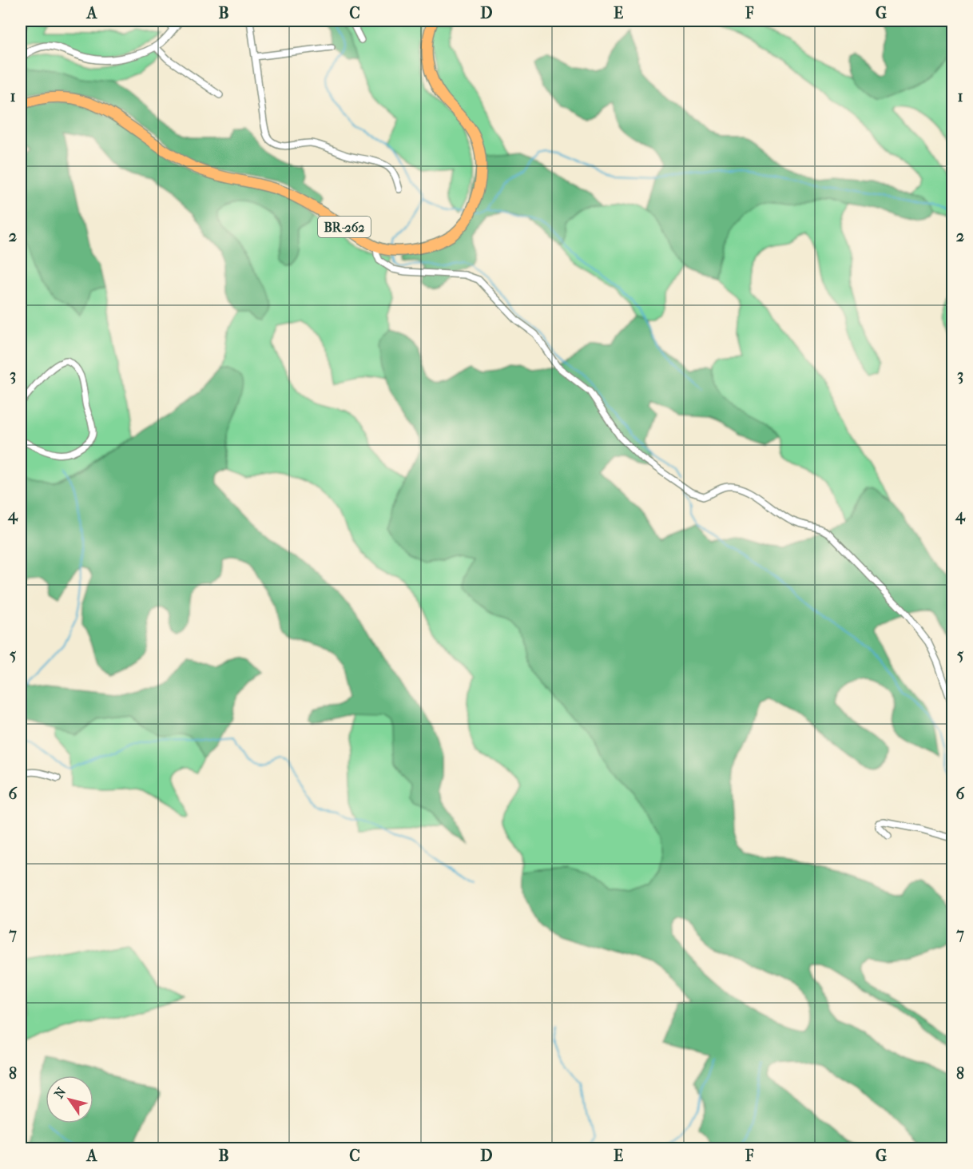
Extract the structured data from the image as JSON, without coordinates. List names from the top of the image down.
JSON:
{
  "streets": {
    "highway": ["BR-262"]
  },
  "north": "top left",
  "grid": {
    "columns": [
      "A",
      "B",
      "C",
      "D",
      "E",
      "F",
      "G"
    ],
    "rows": [
      "1",
      "2",
      "3",
      "4",
      "5",
      "6",
      "7",
      "8"
    ]
  }
}
